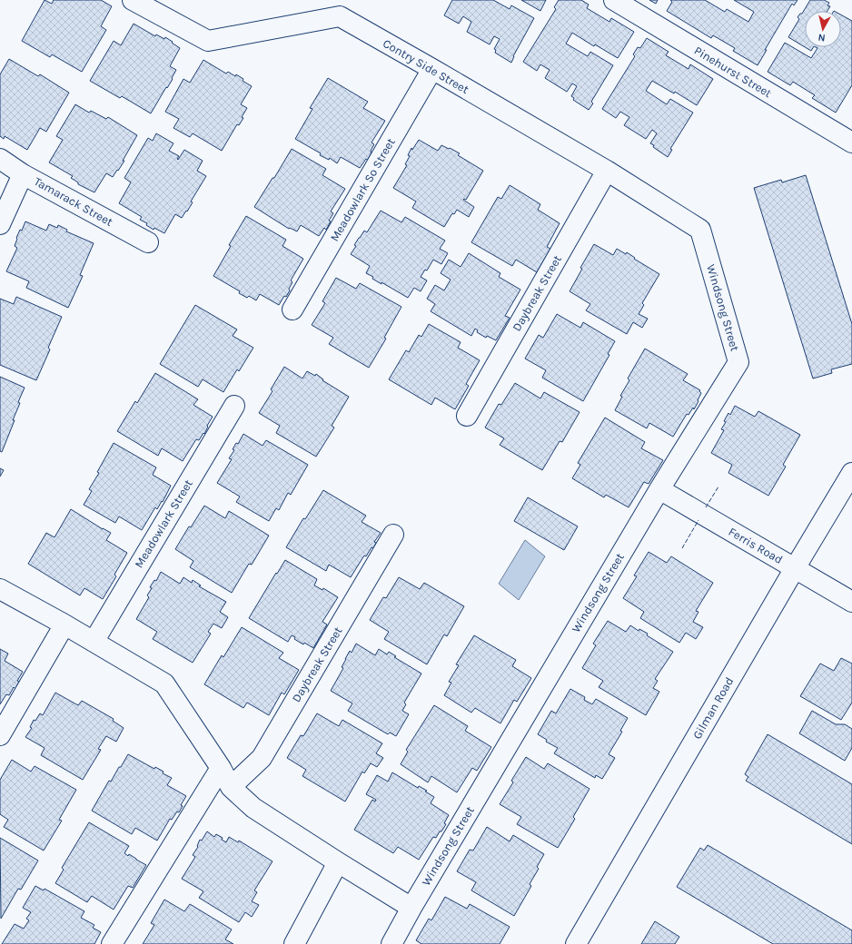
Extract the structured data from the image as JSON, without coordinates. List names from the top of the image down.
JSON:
{
  "streets": {
    "street": [
      "Contry Side Street",
      "Pinehurst Street",
      "Meadowlark So Street",
      "Tamarack Street",
      "Daybreak Street",
      "Windsong Street",
      "Meadowlark Street",
      "Ferris Road",
      "Gilman Road"
    ]
  },
  "crossings": [
    ["Contry Side Street", "Meadowlark So Street"],
    ["Contry Side Street", "Daybreak Street"],
    ["Contry Side Street", "Windsong Street"],
    ["Windsong Street", "Ferris Road"],
    ["Ferris Road", "Gilman Road"]
  ],
  "north": "bottom"
}
